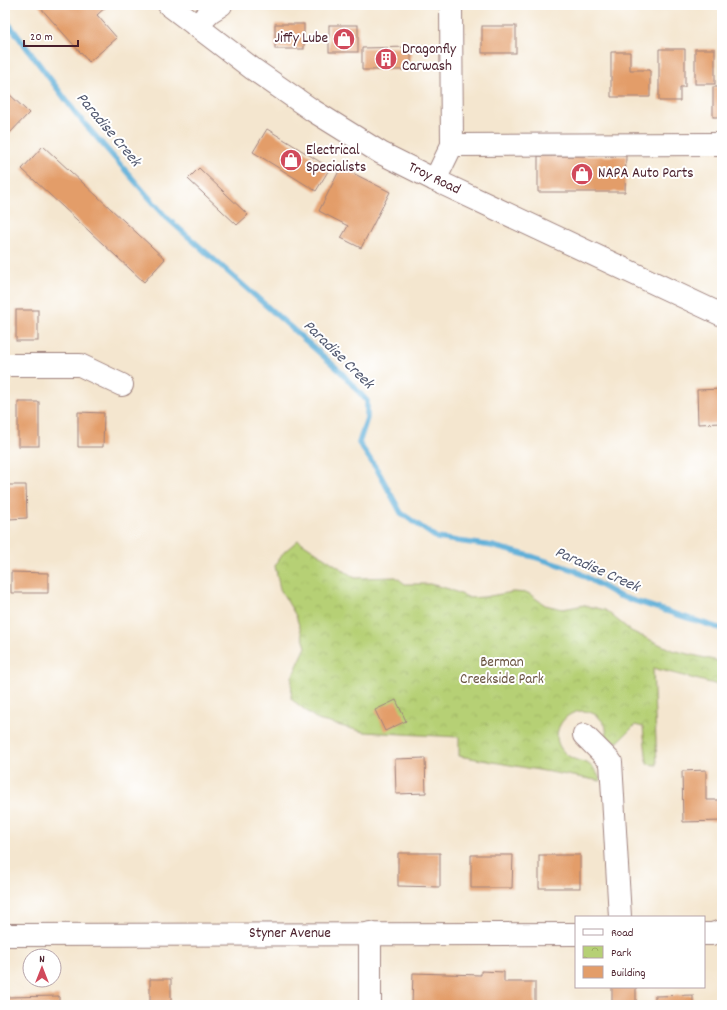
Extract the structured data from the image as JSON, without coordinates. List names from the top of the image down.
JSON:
{
  "streets": {
    "street": ["Troy Road", "Styner Avenue"]
  },
  "water": ["Paradise Creek"],
  "parks": ["Berman Creekside Park"],
  "places": {
    "shop": ["Jiffy Lube", "Electrical Specialists", "NAPA Auto Parts"],
    "building": ["Dragonfly Carwash"]
  },
  "legend": ["Road", "Park", "Building"],
  "scale_bar": "20 m",
  "north": "top"
}
